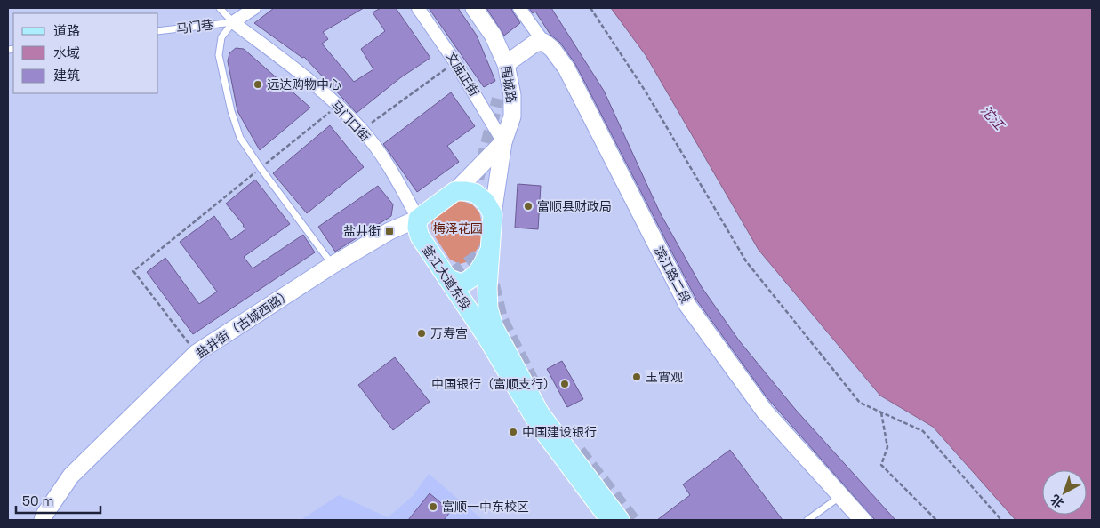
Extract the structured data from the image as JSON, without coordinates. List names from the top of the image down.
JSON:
{
  "streets": {
    "main road": ["釜江大道东段"],
    "street": [
      "文庙正街",
      "围城路",
      "马门口街",
      "滨江路二段",
      "盐井街（古城西路）"
    ],
    "lane": ["马门巷"]
  },
  "crossings": [
    ["马门巷", "马门口街"],
    ["文庙正街", "围城路"],
    ["马门口街", "釜江大道东段"],
    ["马门口街", "盐井街（古城西路）"],
    ["釜江大道东段", "盐井街（古城西路）"]
  ],
  "water": ["沱江"],
  "parks": ["梅泽花园"],
  "places": {
    "other": [
      "远达购物中心",
      "富顺县财政局",
      "万寿宫",
      "玉宵观",
      "中国银行（富顺支行）",
      "中国建设银行",
      "富顺一中东校区"
    ],
    "transit": ["盐井街"]
  },
  "legend": ["道路", "水域", "建筑"],
  "scale_bar": "50 m",
  "north": "bottom left"
}
